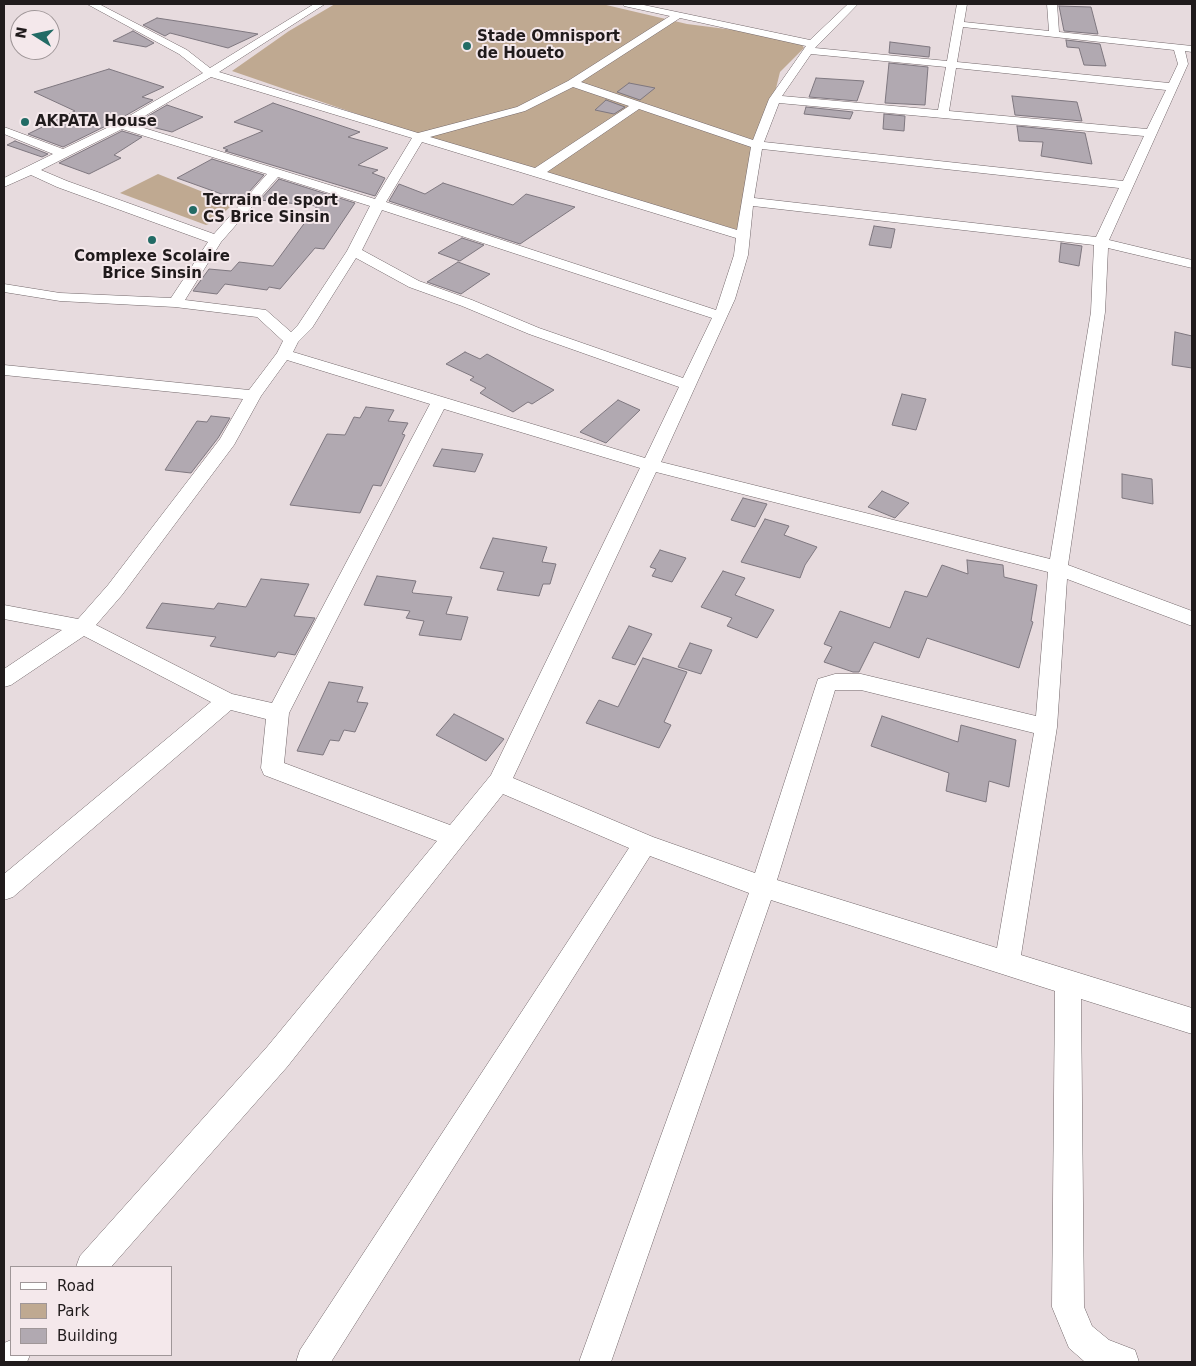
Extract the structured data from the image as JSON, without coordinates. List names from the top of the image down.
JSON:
{
  "places": [
    "Stade Omnisport de Houeto",
    "AKPATA House",
    "Terrain de sport CS Brice Sinsin",
    "Complexe Scolaire Brice Sinsin"
  ],
  "legend": ["Road", "Park", "Building"],
  "north": "left"
}
